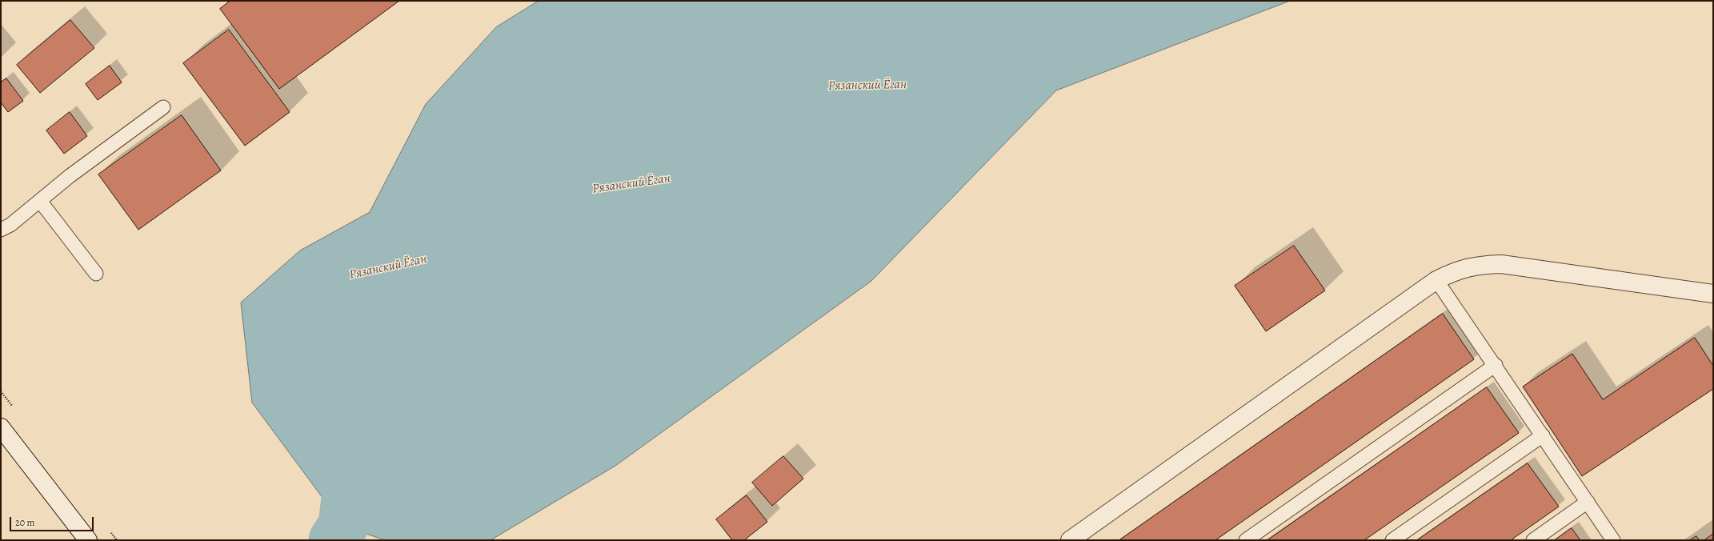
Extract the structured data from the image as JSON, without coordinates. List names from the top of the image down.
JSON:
{
  "water": ["Рязанский Ёган"],
  "scale_bar": "20 m"
}
